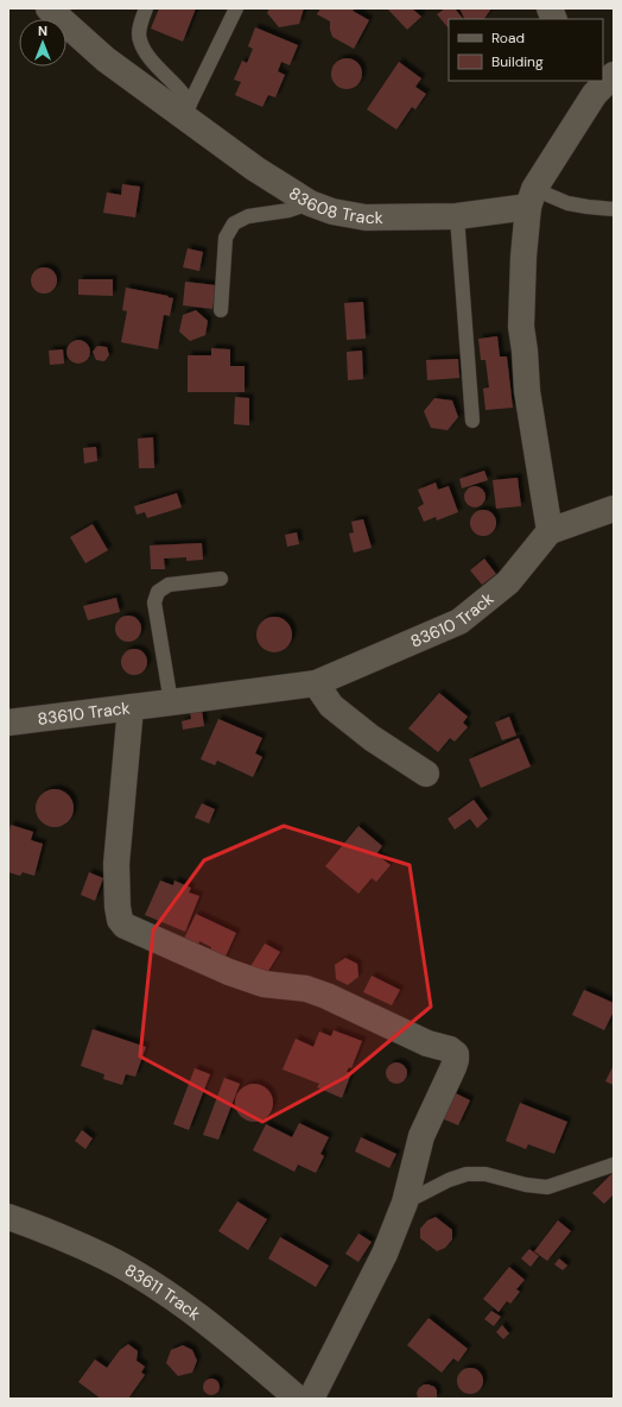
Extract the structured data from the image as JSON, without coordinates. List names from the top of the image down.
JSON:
{
  "streets": {
    "street": ["83608 Track", "83610 Track", "83611 Track"]
  },
  "legend": ["Road", "Building"],
  "north": "top"
}
